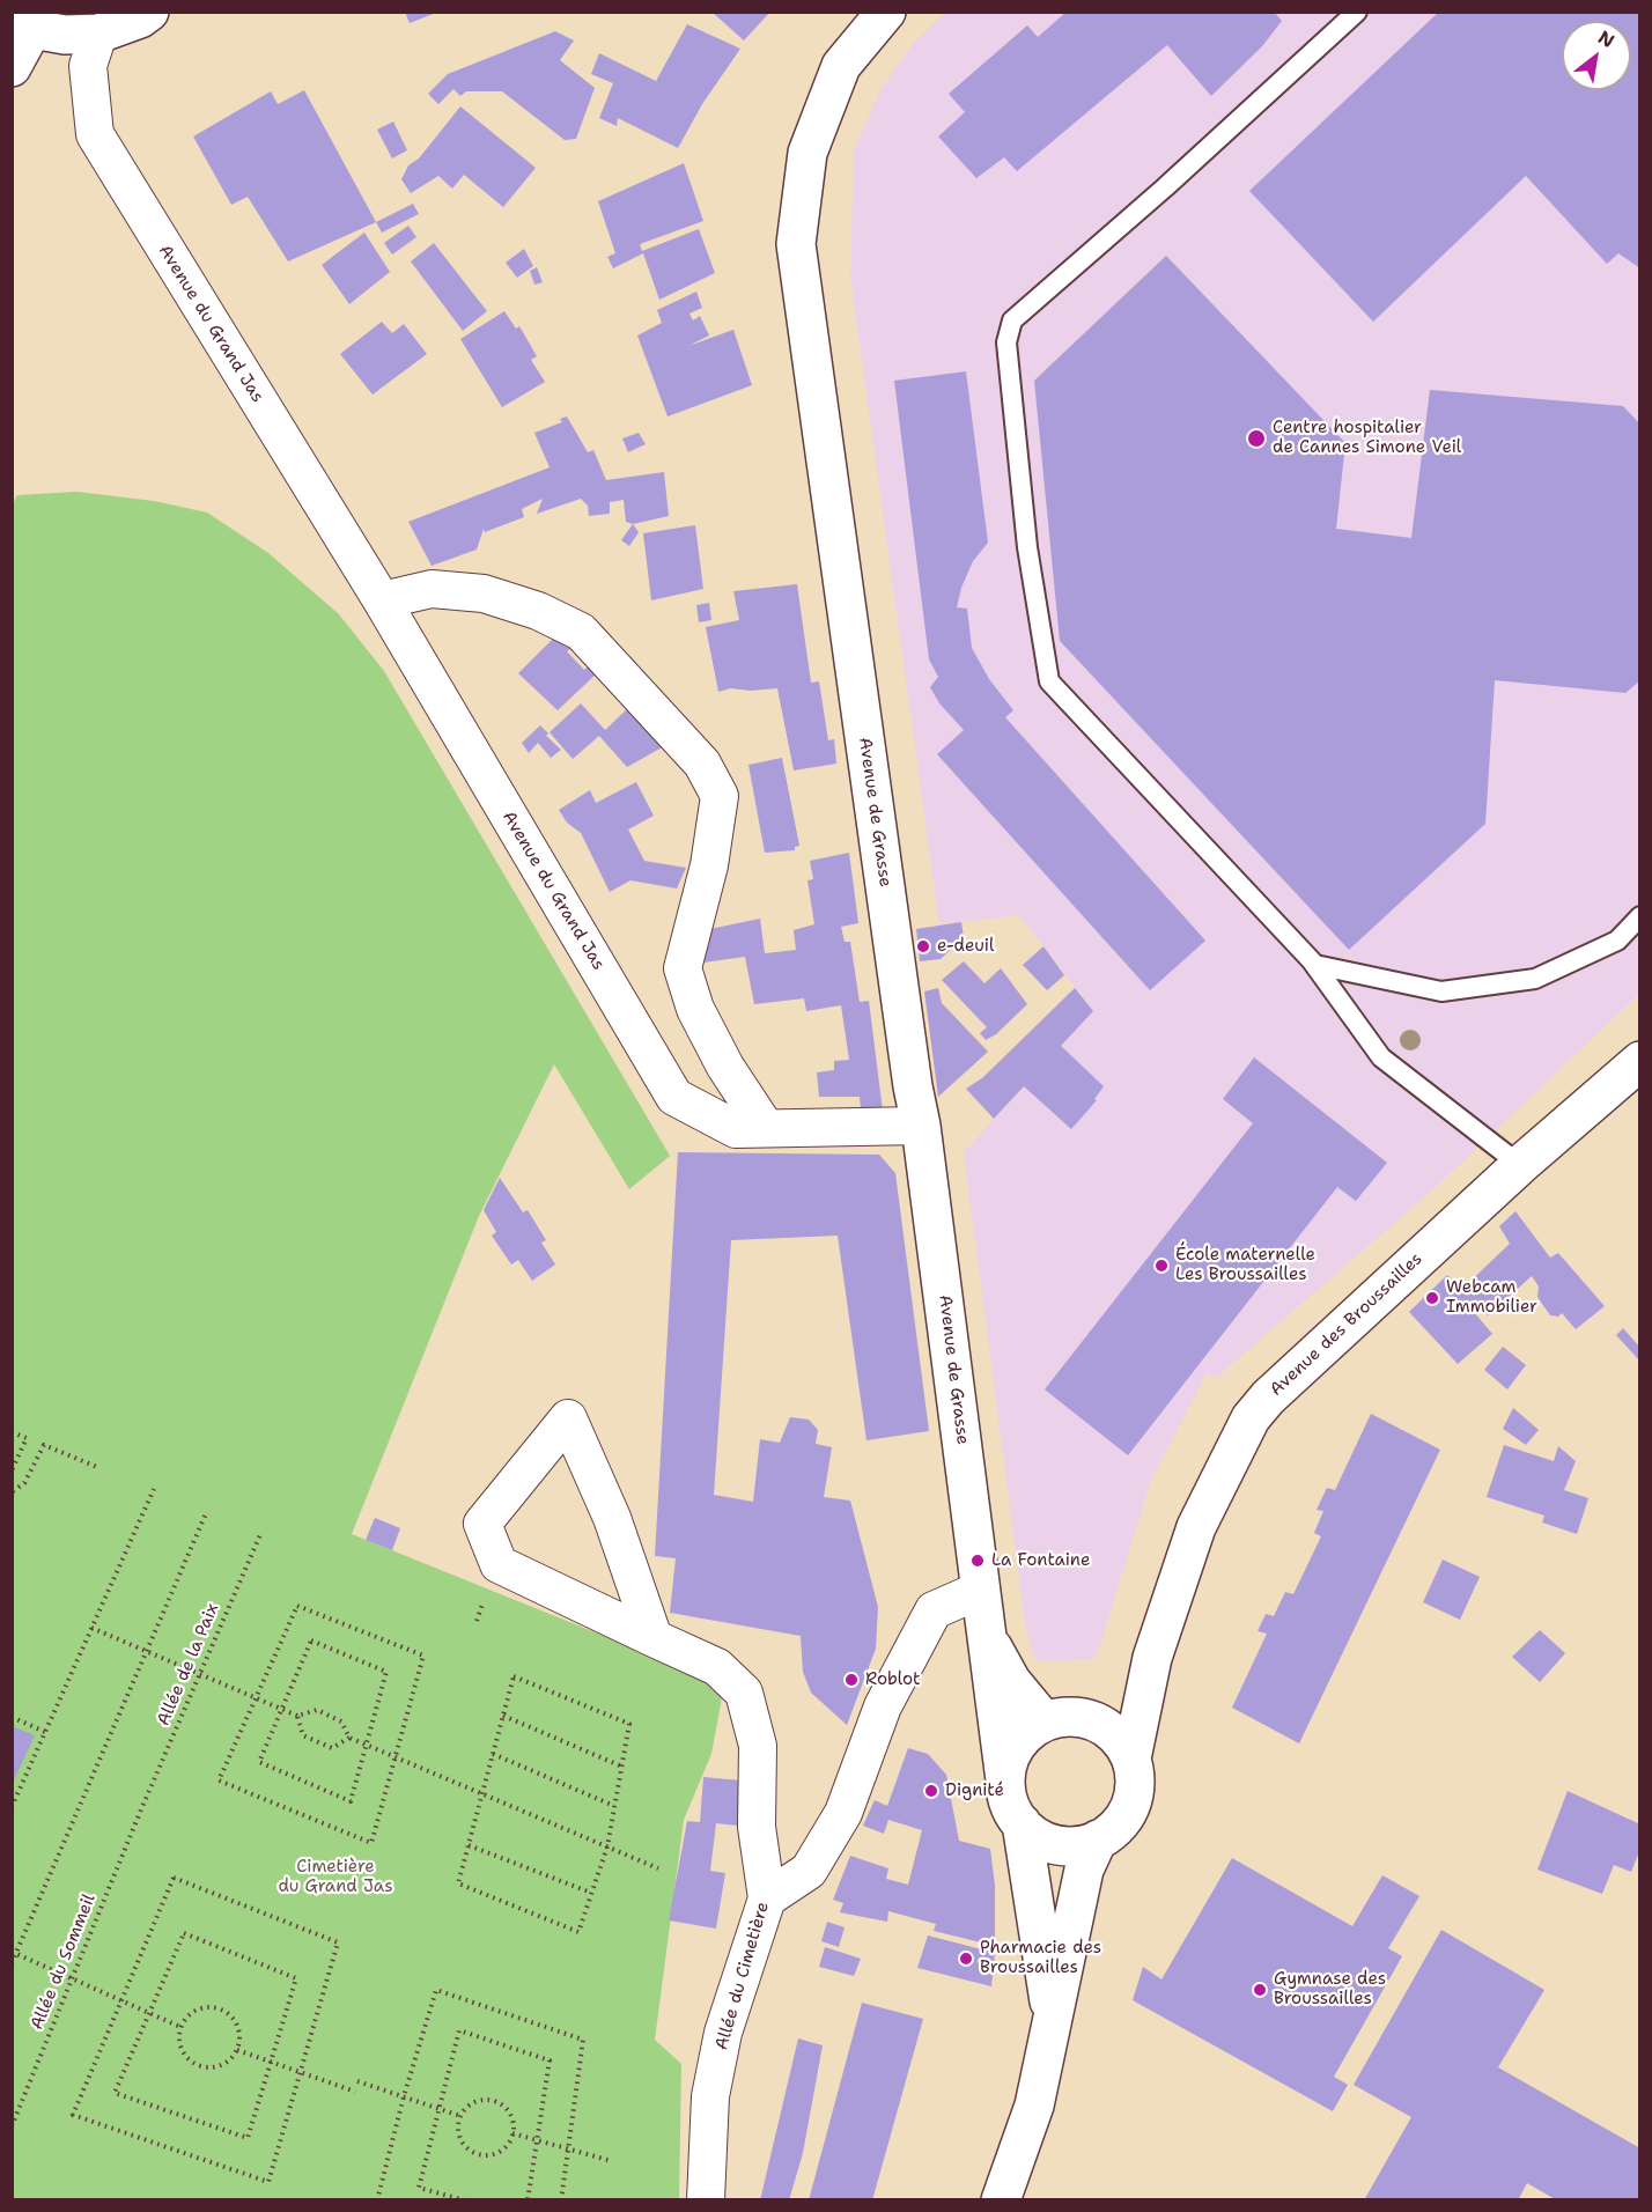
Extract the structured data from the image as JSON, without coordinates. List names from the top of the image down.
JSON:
{
  "streets": {
    "main road": ["Avenue de Grasse", "Avenue des Broussailles"],
    "street": ["Avenue du Grand Jas", "Allée du Cimetière"],
    "path": ["Allée de la Paix", "Allée du Sommeil"]
  },
  "crossings": [
    ["Avenue du Grand Jas", "Avenue de Grasse"],
    ["Avenue de Grasse", "Avenue des Broussailles"],
    ["Allée de la Paix", "Allée du Sommeil"]
  ],
  "parks": ["Cimetière du Grand Jas"],
  "places": [
    "Centre hospitalier de Cannes Simone Veil",
    "e-deuil",
    "École maternelle Les Broussailles",
    "Webcam Immobilier",
    "La Fontaine",
    "Roblot",
    "Dignité",
    "Pharmacie des Broussailles",
    "Gymnase des Broussailles"
  ],
  "north": "top right"
}
